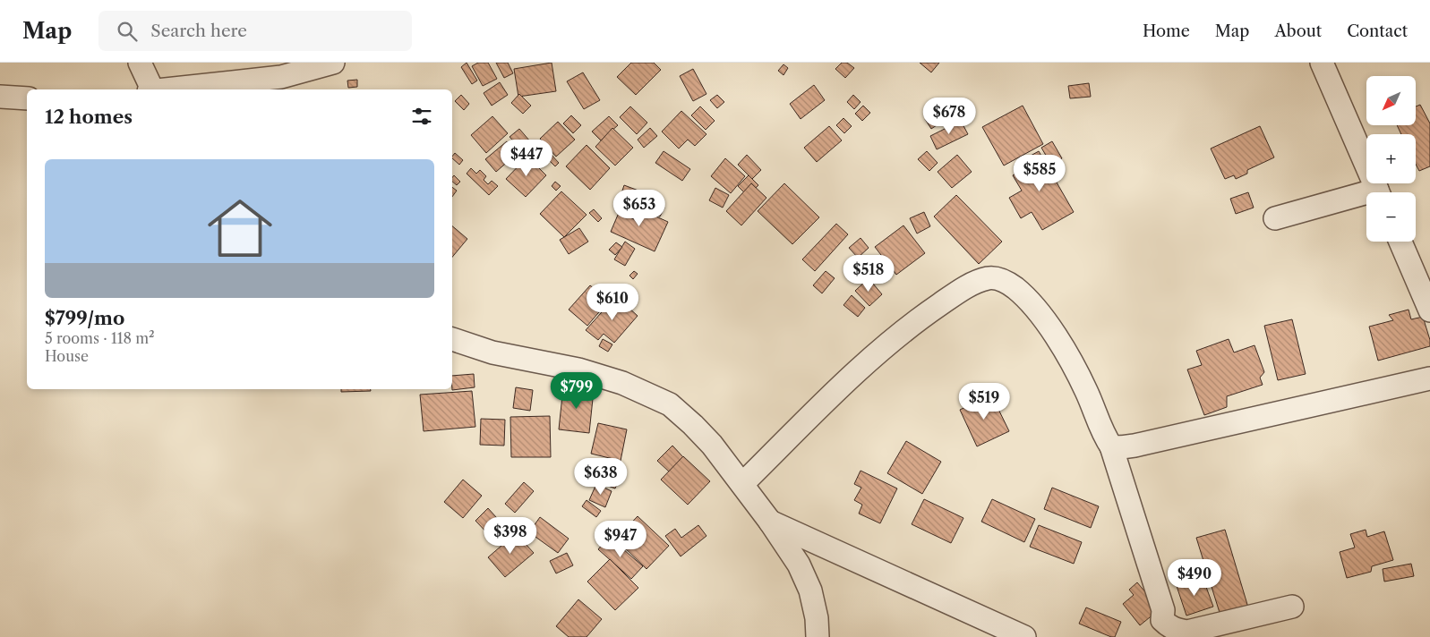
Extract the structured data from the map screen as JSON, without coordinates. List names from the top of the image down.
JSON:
{
  "north": "bottom left",
  "page": {
    "header": "Map",
    "search": "Search here",
    "nav": [
      "Home",
      "Map",
      "About",
      "Contact"
    ],
    "map_buttons": ["+", "−"],
    "heading": "12 homes",
    "price": [
      "$678",
      "$447",
      "$585",
      "$653",
      "$518",
      "$610",
      "$799",
      "$519",
      "$638",
      "$398",
      "$947",
      "$490"
    ],
    "list": [
      {
        "name": "$799/mo",
        "note": "5 rooms · 118 m² · House"
      }
    ]
  }
}
